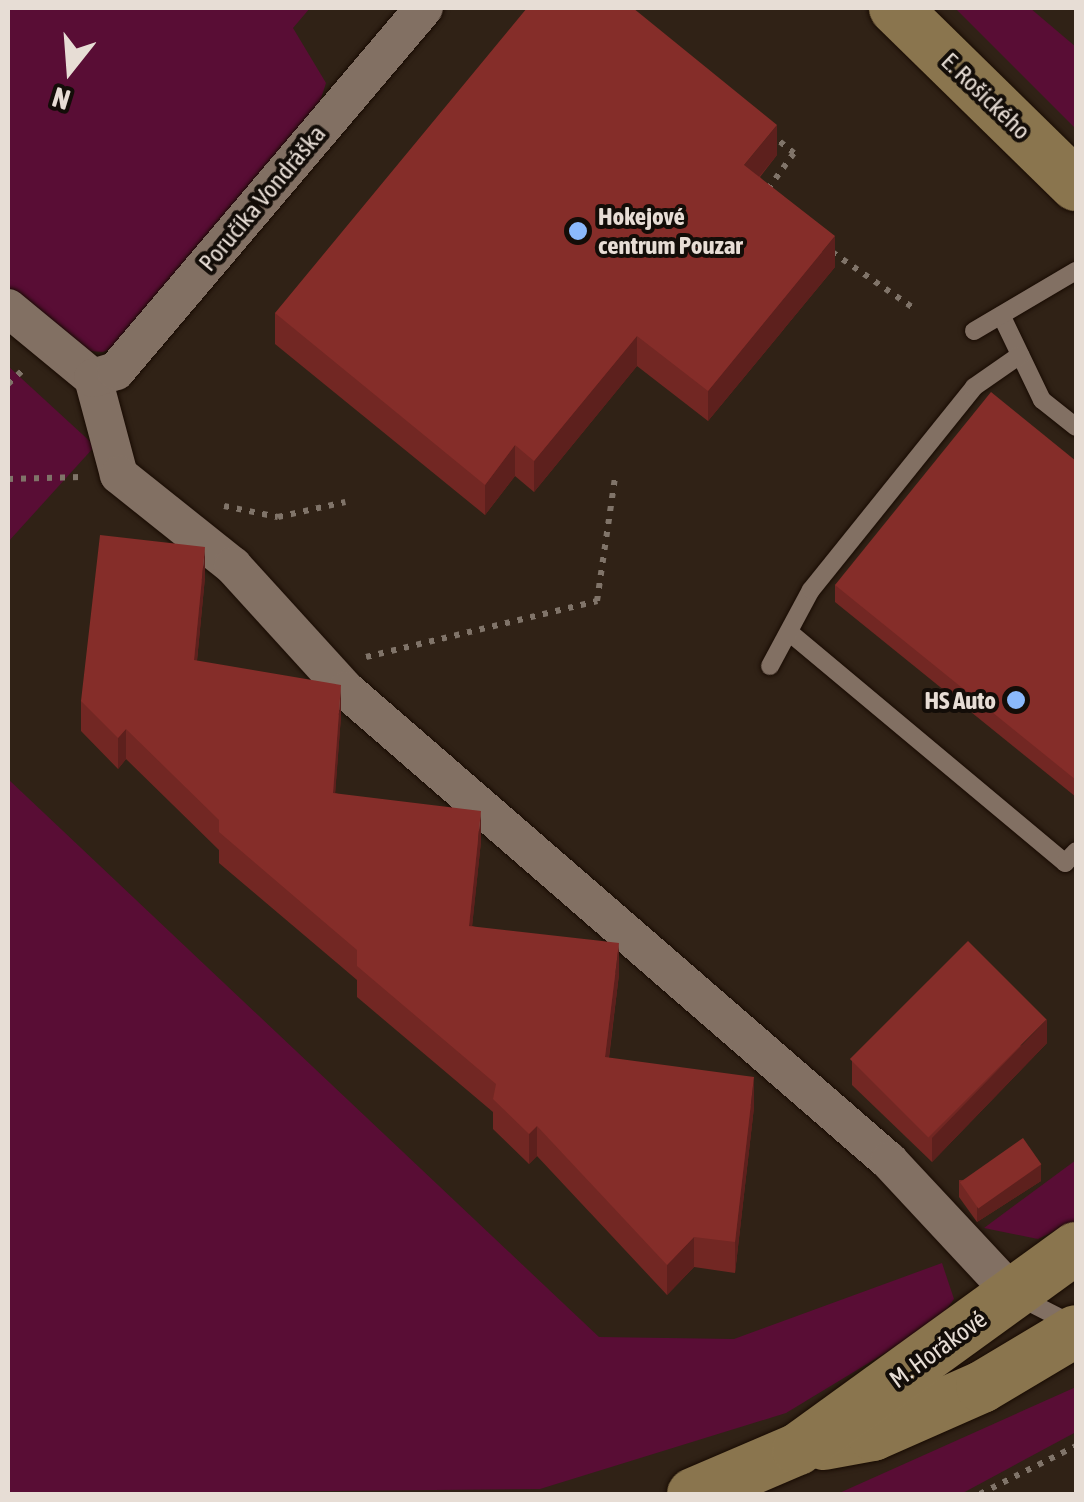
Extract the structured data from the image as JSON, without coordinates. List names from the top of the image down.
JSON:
{
  "streets": {
    "street": ["E. Rošického", "Poručíka Vondráška", "M. Horákové"]
  },
  "places": ["Hokejové centrum Pouzar", "HS Auto"],
  "north": "bottom"
}
